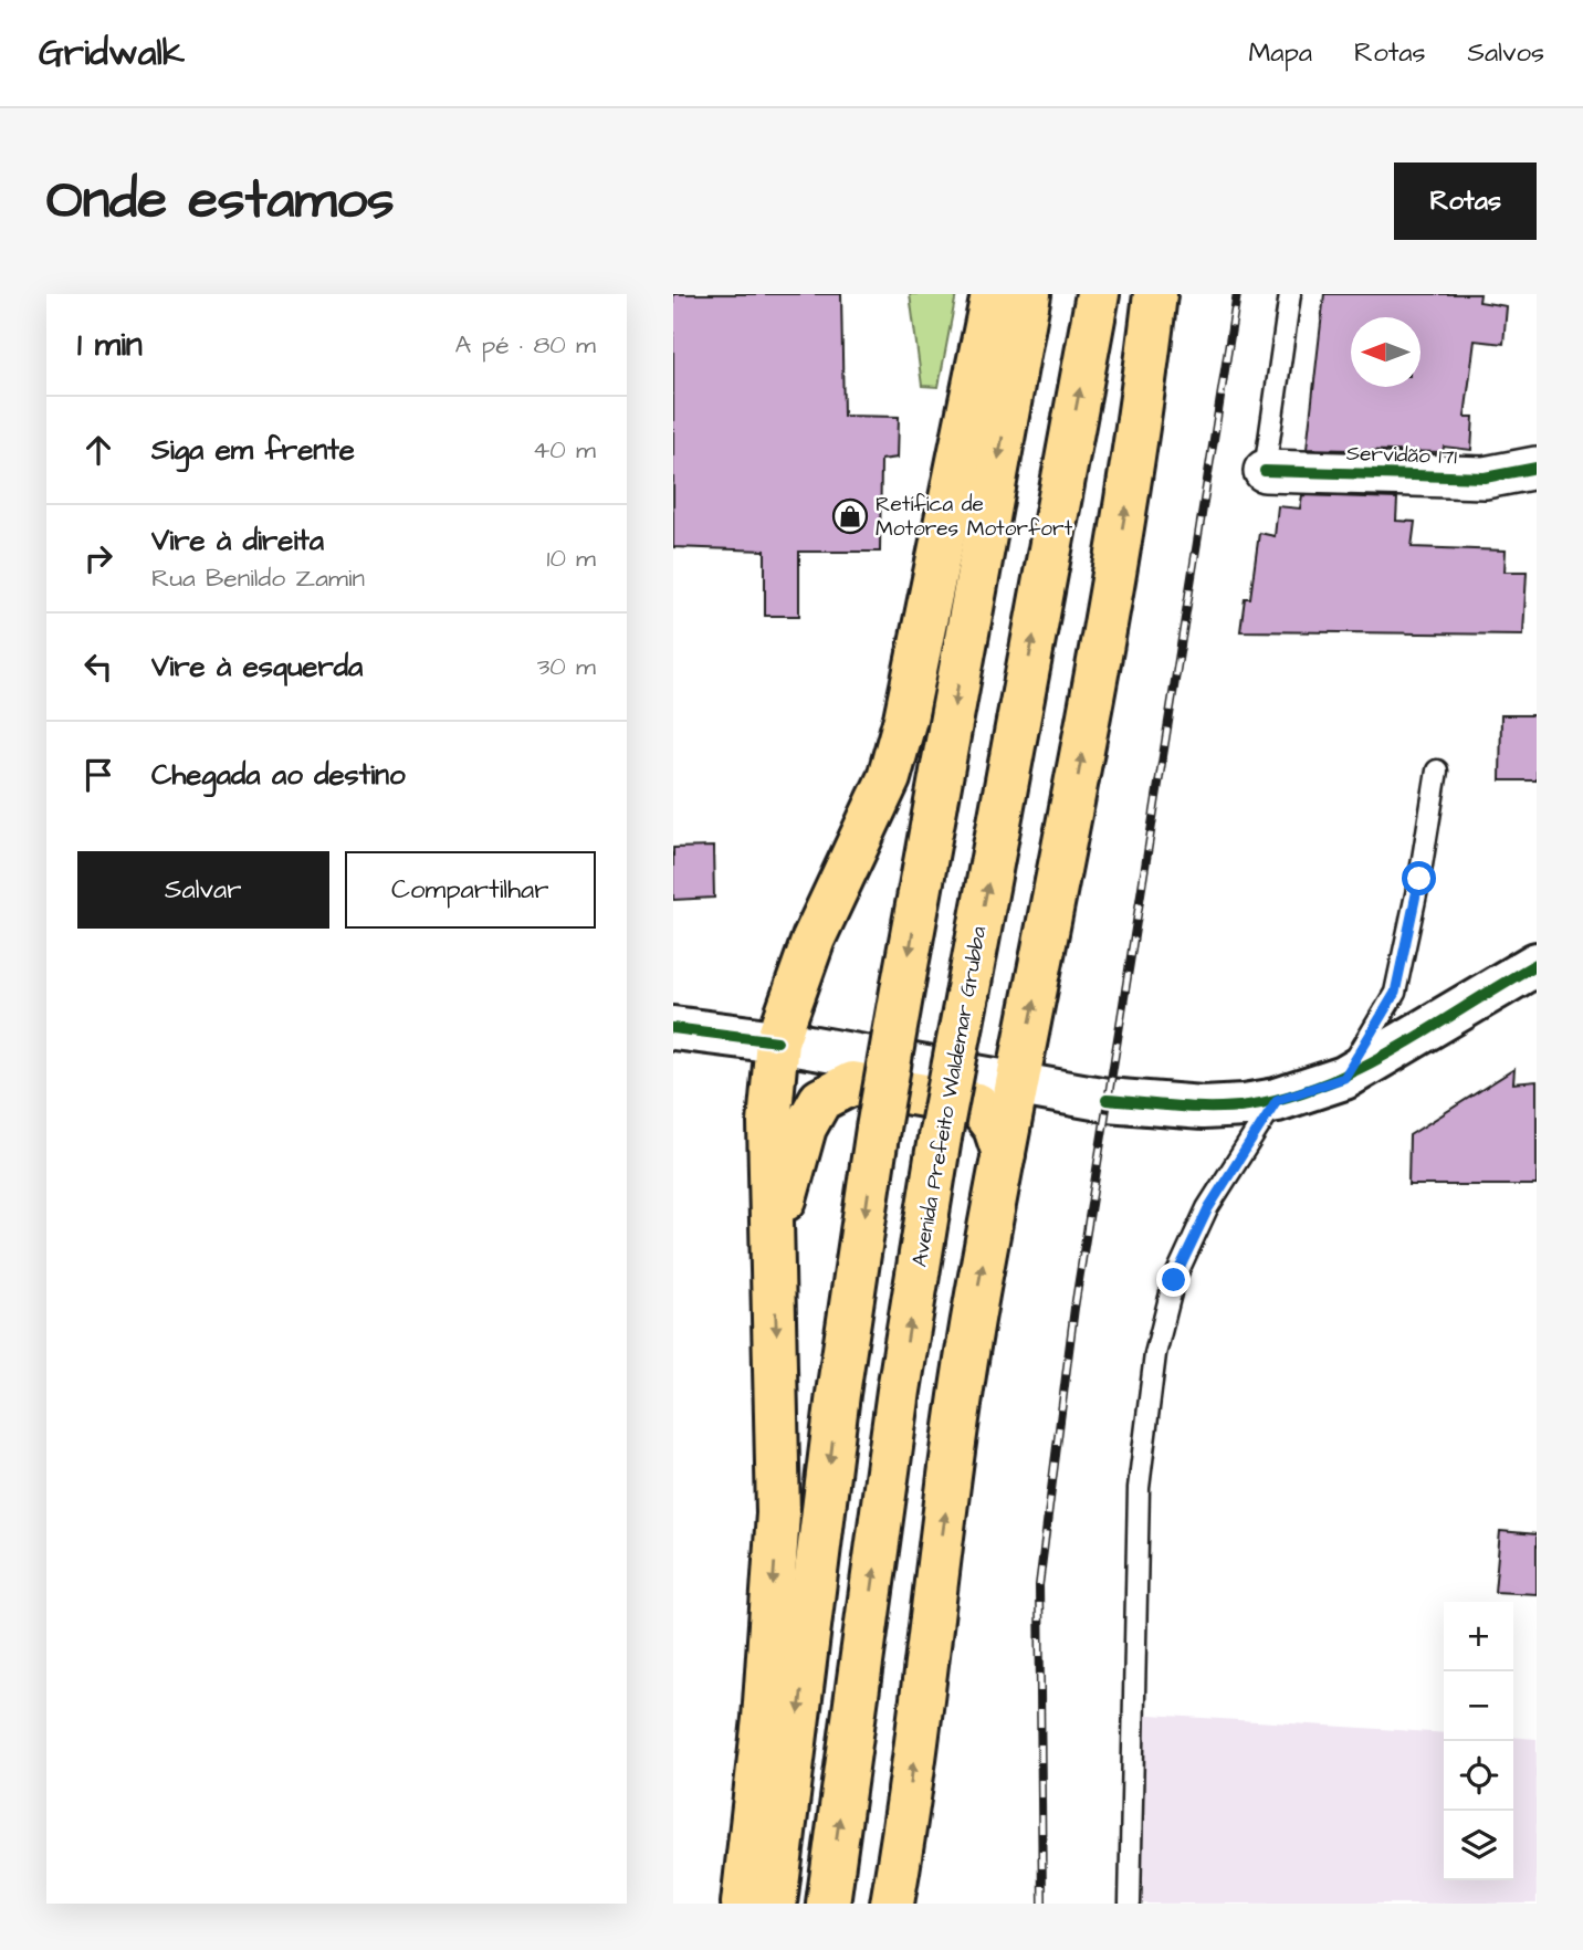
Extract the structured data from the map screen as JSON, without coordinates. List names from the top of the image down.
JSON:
{
  "streets": {
    "highway": ["Avenida Prefeito Waldemar Grubba"],
    "street": ["Servidão 171"]
  },
  "places": {
    "shop": ["Retífica de Motores Motorfort"]
  },
  "north": "left",
  "page": {
    "header": "Gridwalk",
    "nav": ["Mapa", "Rotas", "Salvos"],
    "buttons": [
      "Rotas",
      ["Salvar", "Compartilhar"]
    ],
    "title": "Onde estamos",
    "heading": ["1 min", "A pé · 80 m"],
    "list": [
      ["Siga em frente", "40 m"],
      ["Vire à direita", "Rua Benildo Zamin", "10 m"],
      ["Vire à esquerda", "30 m"],
      "Chegada ao destino"
    ],
    "map_buttons": ["+", "−"]
  }
}
